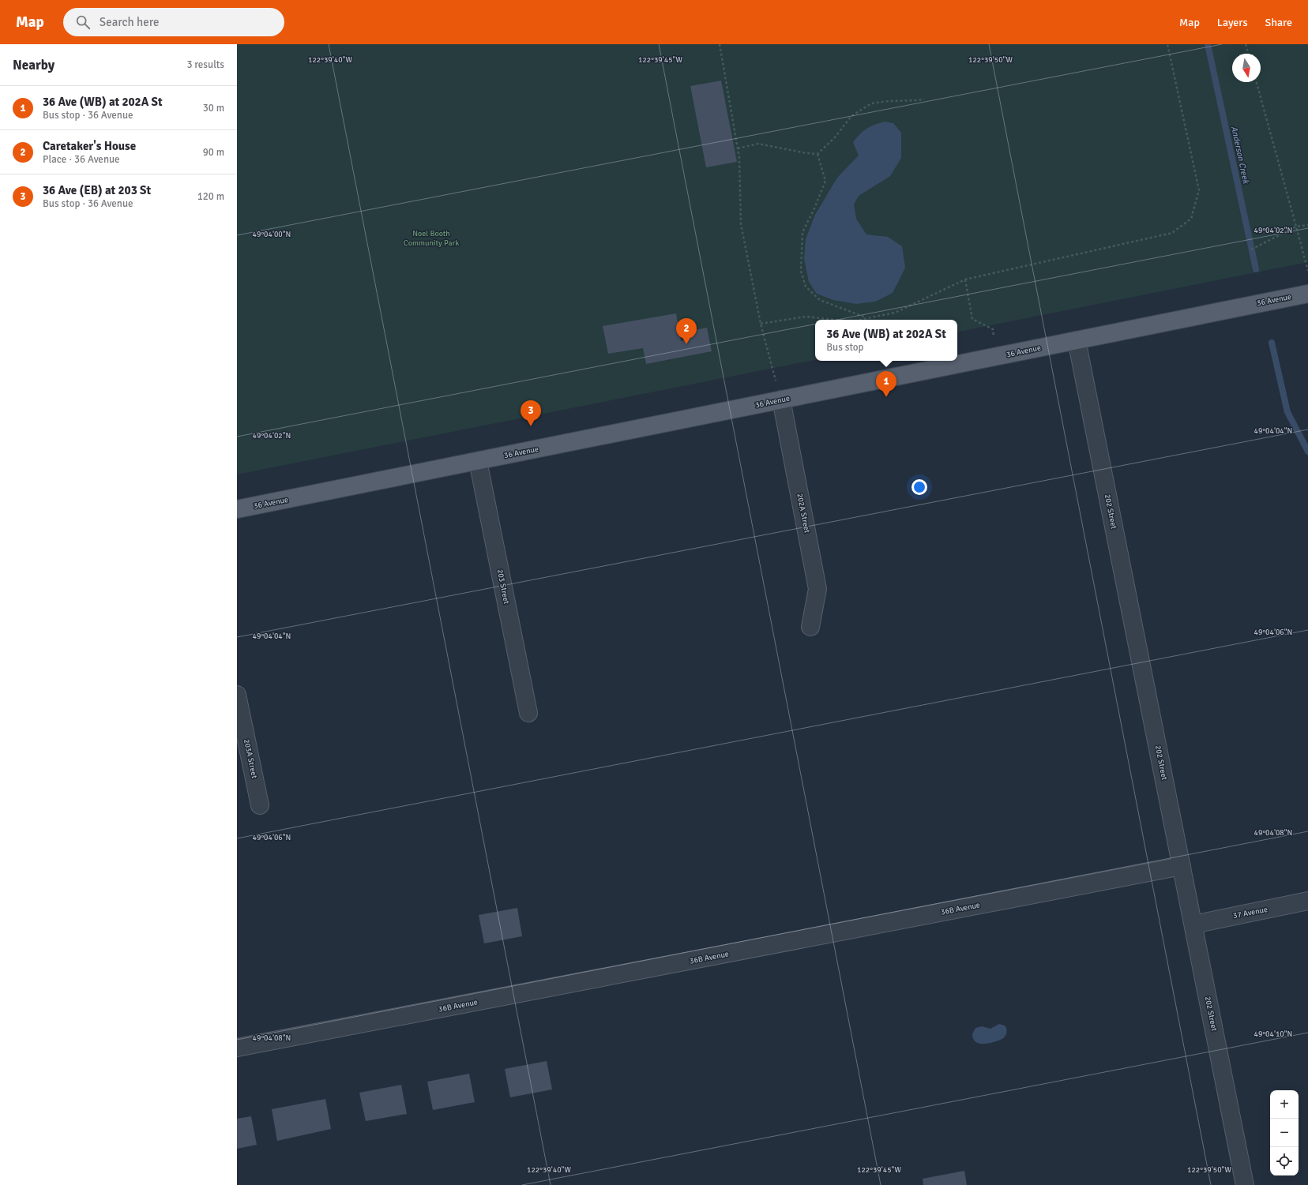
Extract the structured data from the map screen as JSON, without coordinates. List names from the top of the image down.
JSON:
{
  "streets": {
    "main road": ["36 Avenue"],
    "street": [
      "202 Street",
      "202A Street",
      "203 Street",
      "203A Street",
      "36B Avenue",
      "37 Avenue"
    ]
  },
  "crossings": [
    ["36 Avenue", "202 Street"],
    ["36 Avenue", "202A Street"],
    ["36 Avenue", "203 Street"],
    ["202 Street", "36B Avenue"],
    ["202 Street", "37 Avenue"]
  ],
  "water": ["Anderson Creek"],
  "parks": ["Noel Booth Community Park"],
  "north": "bottom",
  "page": {
    "header": "Map",
    "search": "Search here",
    "nav": ["Map", "Layers", "Share"],
    "heading": ["Nearby", "3 results"],
    "list": [
      {
        "mark": "1",
        "name": "36 Ave (WB) at 202A St",
        "note": "Bus stop · 36 Avenue",
        "value": "30 m"
      },
      {
        "mark": "2",
        "name": "Caretaker's House",
        "note": "Place · 36 Avenue",
        "value": "90 m"
      },
      {
        "mark": "3",
        "name": "36 Ave (EB) at 203 St",
        "note": "Bus stop · 36 Avenue",
        "value": "120 m"
      }
    ],
    "pins": ["2", "1", "3"],
    "popup": ["36 Ave (WB) at 202A St", "Bus stop"],
    "map_buttons": ["+", "−"]
  },
  "coordinates": [
    "122°39'40\"W",
    "122°39'45\"W",
    "122°39'50\"W",
    "49°04'02\"N",
    "49°04'00\"N",
    "49°04'04\"N",
    "49°04'06\"N",
    "49°04'08\"N",
    "49°04'10\"N"
  ]
}
